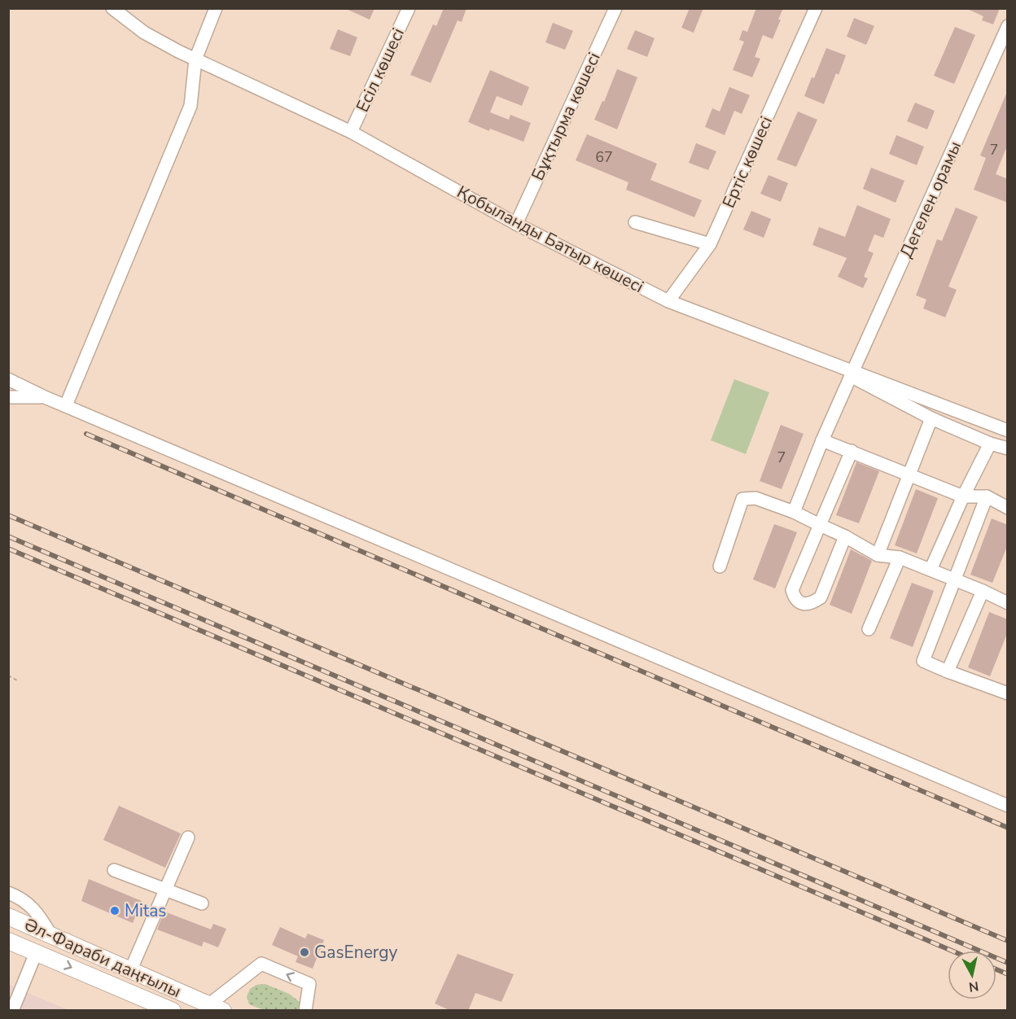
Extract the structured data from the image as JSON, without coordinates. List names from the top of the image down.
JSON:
{
  "streets": {
    "main road": ["Әл-Фараби даңғылы"],
    "street": [
      "Есіл көшесі",
      "Бұқтырма көшесі",
      "Ертіс көшесі",
      "Дегелен орамы",
      "Қобыланды Батыр көшесі"
    ]
  },
  "crossings": [
    ["Есіл көшесі", "Қобыланды Батыр көшесі"],
    ["Бұқтырма көшесі", "Қобыланды Батыр көшесі"],
    ["Ертіс көшесі", "Қобыланды Батыр көшесі"],
    ["Дегелен орамы", "Қобыланды Батыр көшесі"]
  ],
  "places": ["Mitas", "GasEnergy"],
  "house_numbers": ["7", "67", "7"],
  "north": "bottom"
}
